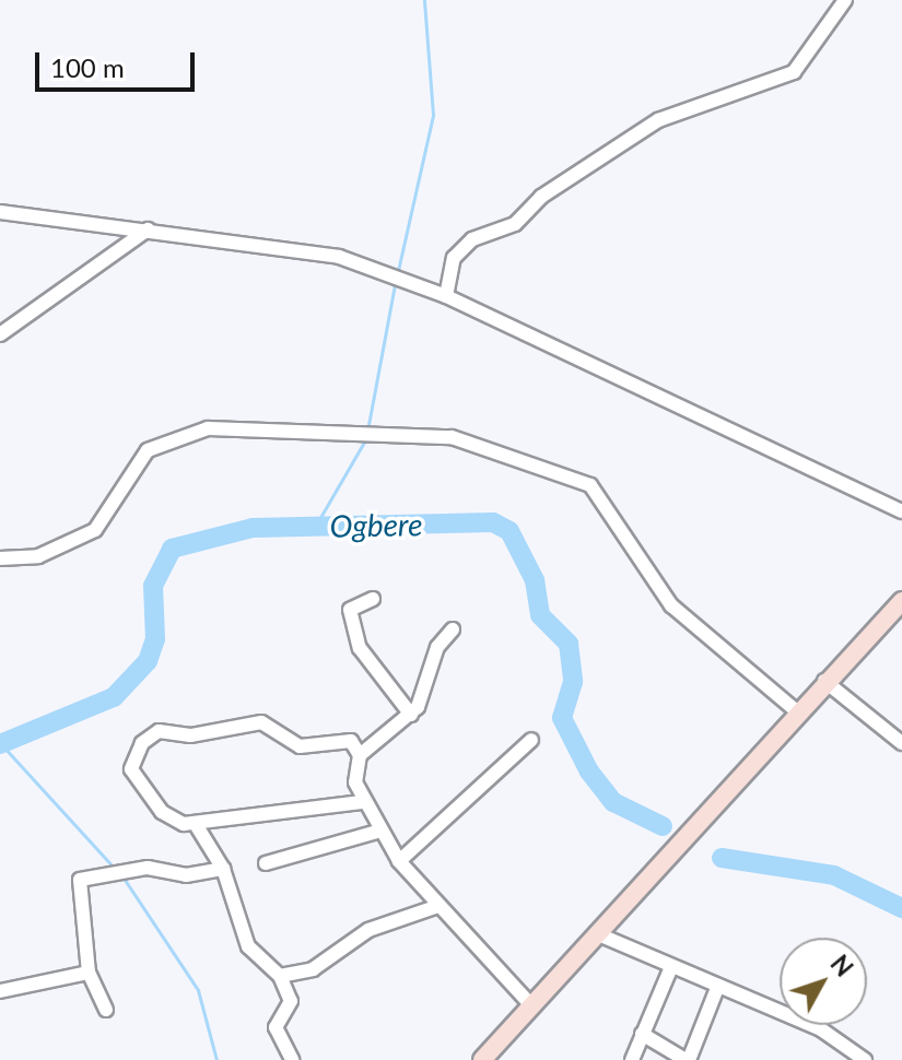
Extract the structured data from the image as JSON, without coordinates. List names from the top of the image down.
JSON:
{
  "water": ["Ogbere"],
  "scale_bar": "100 m",
  "north": "top right"
}
